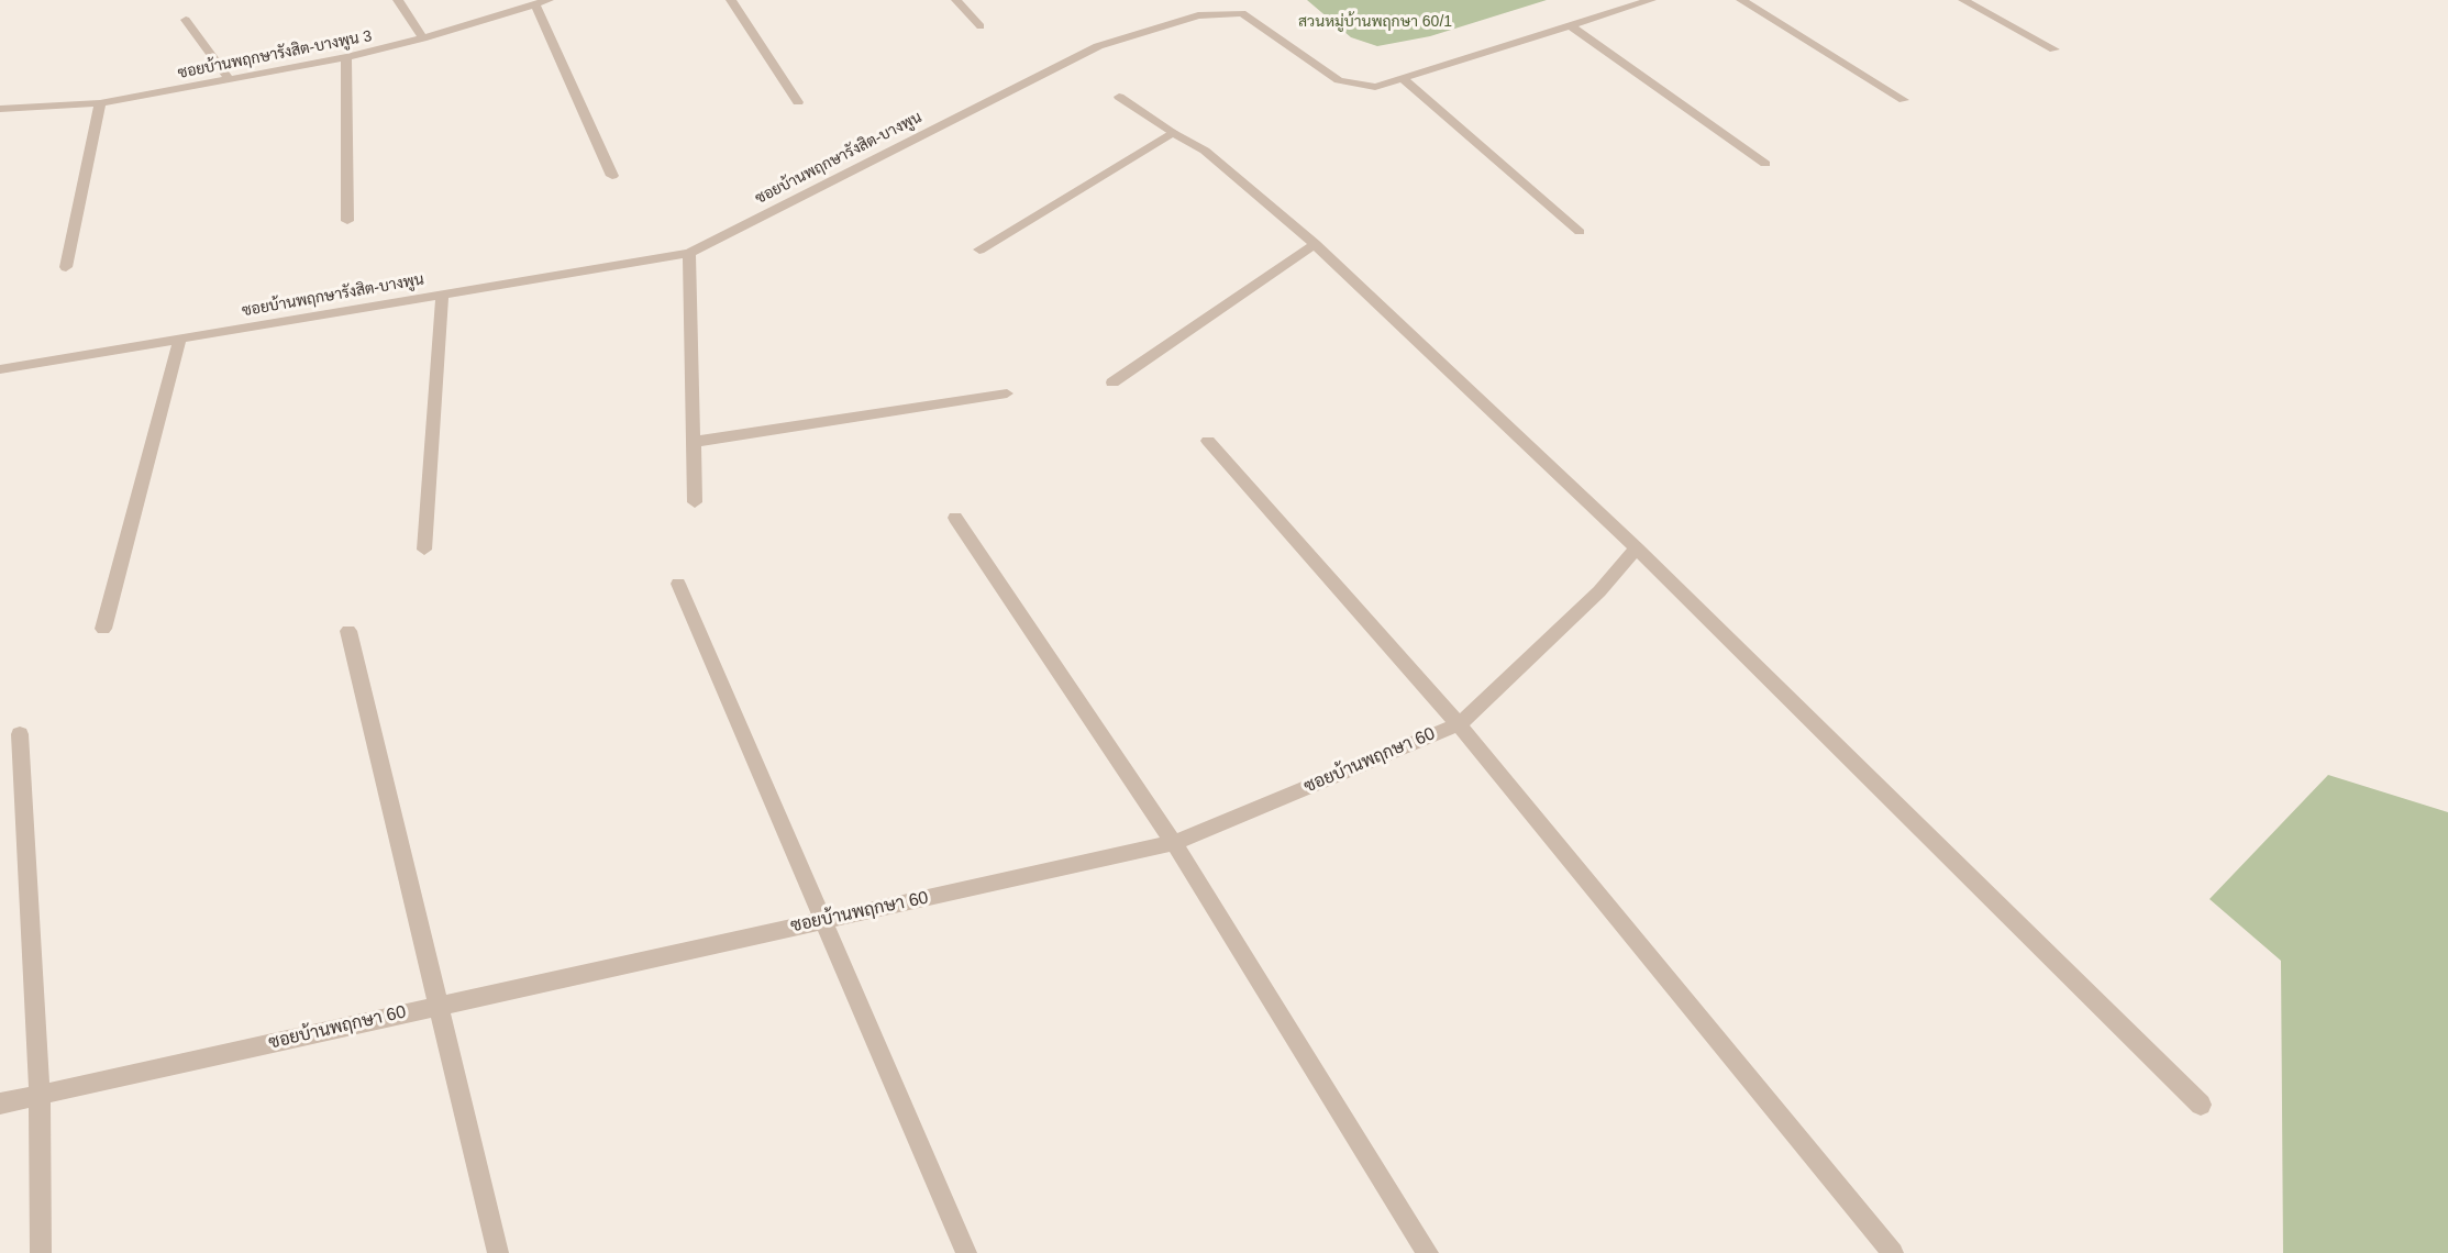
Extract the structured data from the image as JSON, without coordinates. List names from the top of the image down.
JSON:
{
  "streets": {
    "street": ["ซอยบ้านพฤกษารังสิต-บางพูน 3", "ซอยบ้านพฤกษารังสิต-บางพูน", "ซอยบ้านพฤกษา 60"]
  },
  "parks": ["สวนหมู่บ้านพฤกษา 60/1"]
}
